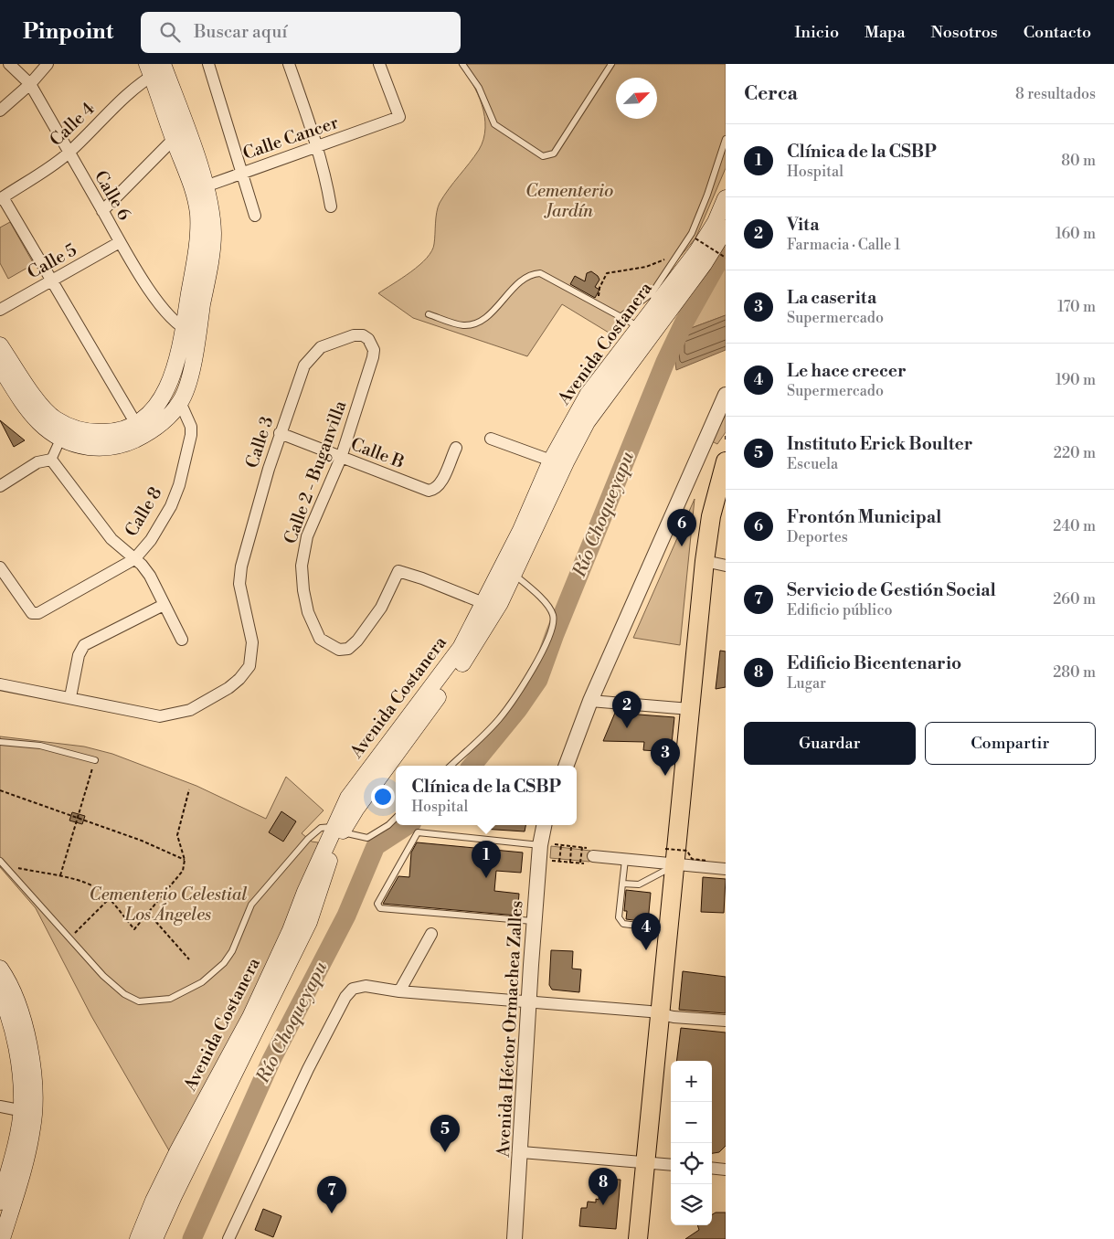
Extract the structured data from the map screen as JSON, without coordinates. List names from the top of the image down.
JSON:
{
  "streets": {
    "main road": ["Avenida Costanera"],
    "street": [
      "Calle 4",
      "Calle Cancer",
      "Calle 6",
      "Calle 5",
      "Calle 3",
      "Calle B",
      "Calle 2 - Buganvilla",
      "Calle 8",
      "Avenida Héctor Ormachea Zalles"
    ]
  },
  "crossings": [
    ["Calle 4", "Calle 6"],
    ["Calle 6", "Calle 5"],
    ["Avenida Costanera", "Calle 2 - Buganvilla"],
    ["Calle 3", "Calle B"],
    ["Calle 3", "Calle 2 - Buganvilla"],
    ["Calle B", "Calle 2 - Buganvilla"]
  ],
  "water": ["Río Choqueyapu"],
  "parks": ["Cementerio Jardín", "Cementerio Celestial Los Ángeles"],
  "north": "top right",
  "page": {
    "header": "Pinpoint",
    "search": "Buscar aquí",
    "nav": [
      "Inicio",
      "Mapa",
      "Nosotros",
      "Contacto"
    ],
    "heading": ["Cerca", "8 resultados"],
    "list": [
      {
        "mark": "1",
        "name": "Clínica de la CSBP",
        "note": "Hospital",
        "value": "80 m"
      },
      {
        "mark": "2",
        "name": "Vita",
        "note": "Farmacia · Calle 1",
        "value": "160 m"
      },
      {
        "mark": "3",
        "name": "La caserita",
        "note": "Supermercado",
        "value": "170 m"
      },
      {
        "mark": "4",
        "name": "Le hace crecer",
        "note": "Supermercado",
        "value": "190 m"
      },
      {
        "mark": "5",
        "name": "Instituto Erick Boulter",
        "note": "Escuela",
        "value": "220 m"
      },
      {
        "mark": "6",
        "name": "Frontón Municipal",
        "note": "Deportes",
        "value": "240 m"
      },
      {
        "mark": "7",
        "name": "Servicio de Gestión Social",
        "note": "Edificio público",
        "value": "260 m"
      },
      {
        "mark": "8",
        "name": "Edificio Bicentenario",
        "note": "Lugar",
        "value": "280 m"
      }
    ],
    "pins": [
      "6",
      "2",
      "3",
      "1",
      "4",
      "5",
      "8",
      "7"
    ],
    "buttons": ["Guardar", "Compartir"],
    "popup": ["Clínica de la CSBP", "Hospital"],
    "map_buttons": ["+", "−"]
  }
}
